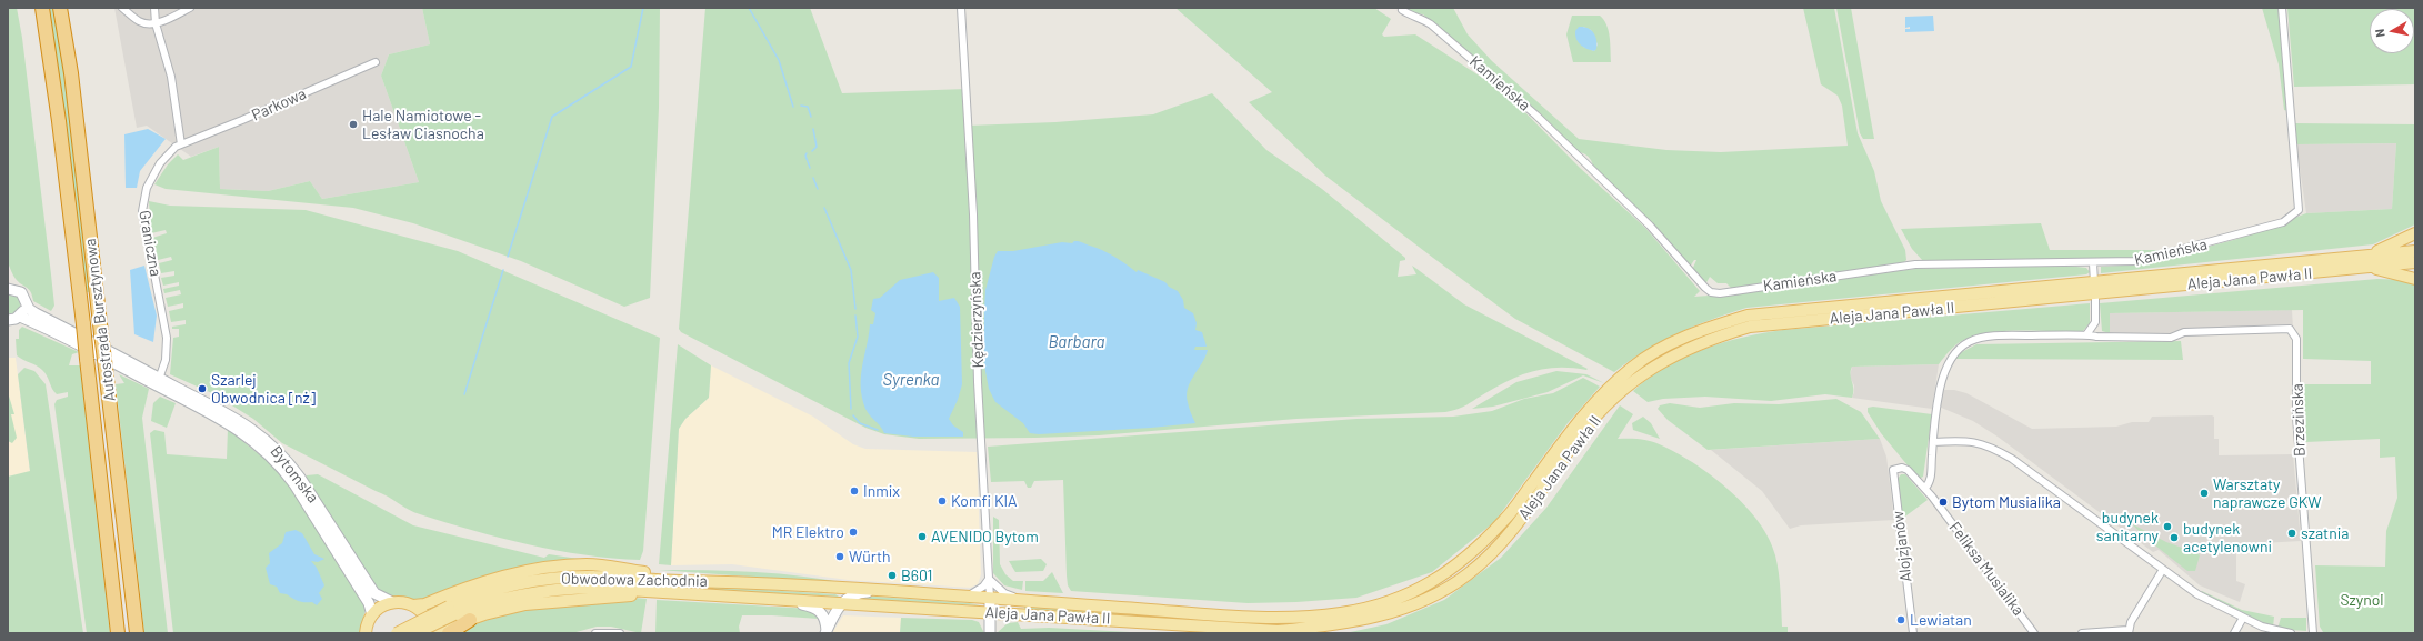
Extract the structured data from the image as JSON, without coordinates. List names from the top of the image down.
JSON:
{
  "streets": {
    "highway": ["Autostrada Bursztynowa"],
    "main road": ["Aleja Jana Pawła II", "Obwodowa Zachodnia"],
    "street": [
      "Kamieńska",
      "Parkowa",
      "Graniczna",
      "Kędzierzyńska",
      "Brzezińska",
      "Bytomska",
      "Alojzjanów",
      "Feliksa Musialika"
    ]
  },
  "crossings": [
    ["Parkowa", "Graniczna"],
    ["Graniczna", "Bytomska"],
    ["Aleja Jana Pawła II", "Kędzierzyńska"],
    ["Aleja Jana Pawła II", "Obwodowa Zachodnia"],
    ["Alojzjanów", "Feliksa Musialika"]
  ],
  "water": ["Barbara", "Syrenka"],
  "parks": ["Szynol"],
  "places": [
    "Hale Namiotowe - Lesław Ciasnocha",
    "Szarlej Obwodnica [nż]",
    "Inmix",
    "Warsztaty naprawcze GKW",
    "Komfi KIA",
    "Bytom Musialika",
    "budynek sanitarny",
    "MR Elektro",
    "szatnia",
    "AVENIDO Bytom",
    "budynek acetylenowni",
    "Würth",
    "B601",
    "Lewiatan"
  ],
  "north": "left"
}
